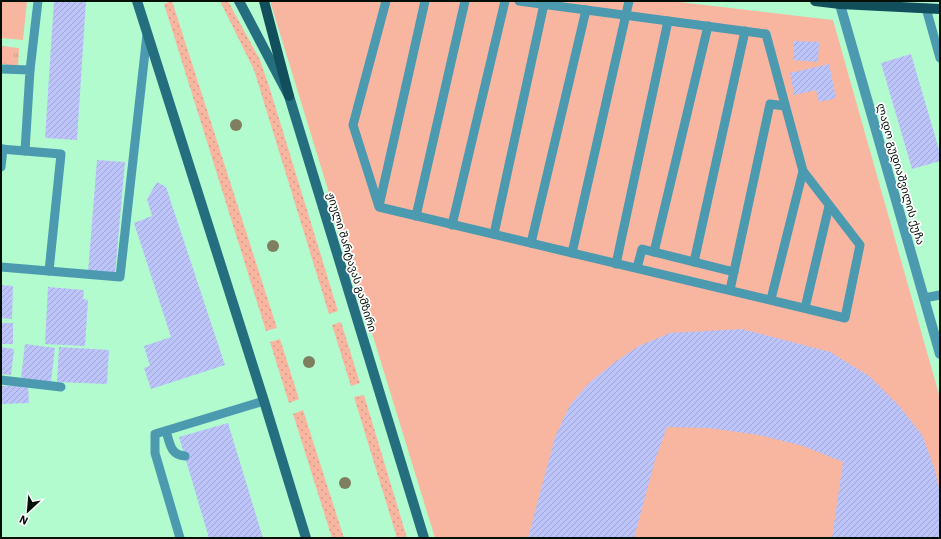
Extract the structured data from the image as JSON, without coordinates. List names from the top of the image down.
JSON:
{
  "streets": {
    "main road": ["ჟიული შარტავას გამზირი"],
    "street": ["ლადო გუდიაშვილის ქუჩა"]
  },
  "north": "bottom left"
}
